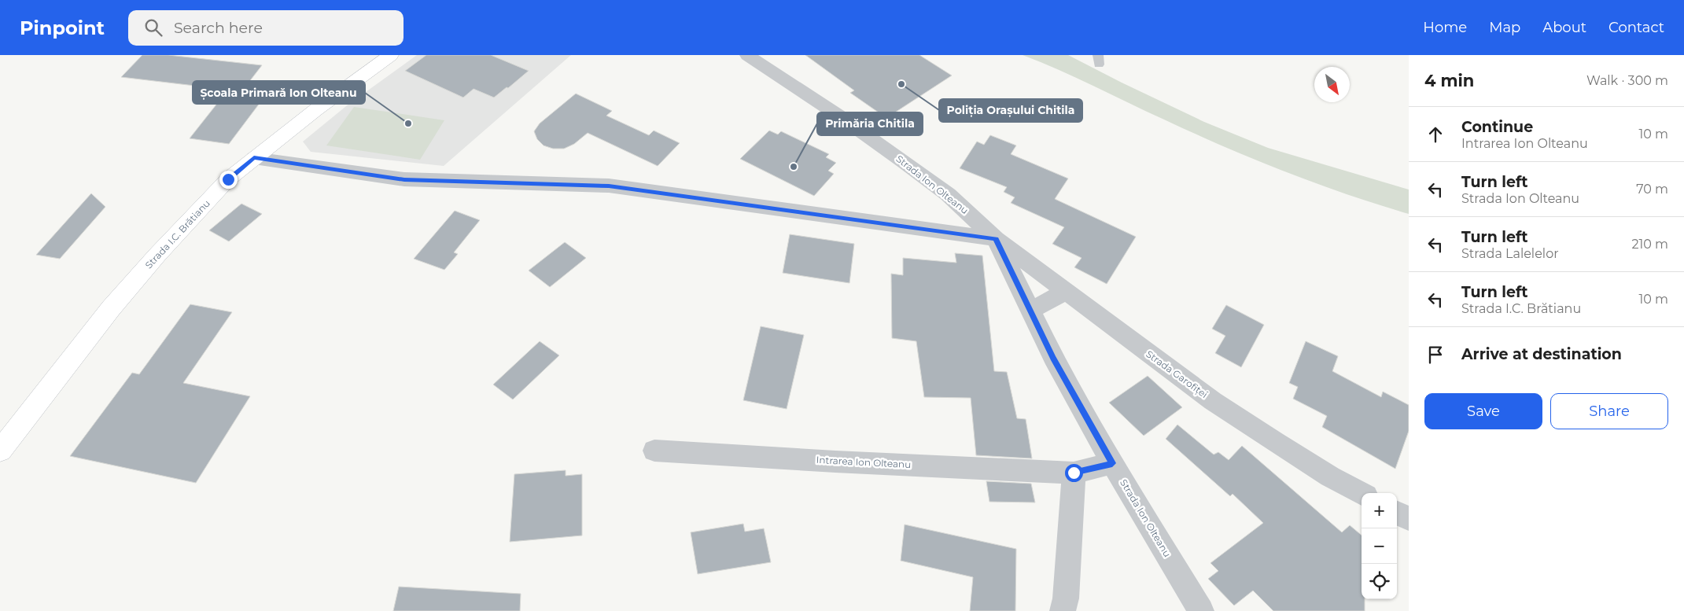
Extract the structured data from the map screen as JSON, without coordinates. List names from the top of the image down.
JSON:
{
  "streets": {
    "main road": ["Strada I.C. Brătianu"],
    "street": ["Strada Ion Olteanu", "Strada Garofiței", "Intrarea Ion Olteanu"]
  },
  "crossings": [
    ["Strada Ion Olteanu", "Strada Garofiței"],
    ["Strada Ion Olteanu", "Intrarea Ion Olteanu"]
  ],
  "places": ["Poliția Orașului Chitila", "Școala Primară Ion Olteanu", "Primăria Chitila"],
  "north": "bottom right",
  "page": {
    "header": "Pinpoint",
    "search": "Search here",
    "nav": [
      "Home",
      "Map",
      "About",
      "Contact"
    ],
    "heading": ["4 min", "Walk · 300 m"],
    "list": [
      ["Continue", "Intrarea Ion Olteanu", "10 m"],
      ["Turn left", "Strada Ion Olteanu", "70 m"],
      ["Turn left", "Strada Lalelelor", "210 m"],
      ["Turn left", "Strada I.C. Brătianu", "10 m"],
      "Arrive at destination"
    ],
    "buttons": ["Save", "Share"],
    "map_buttons": ["+", "−"]
  }
}
